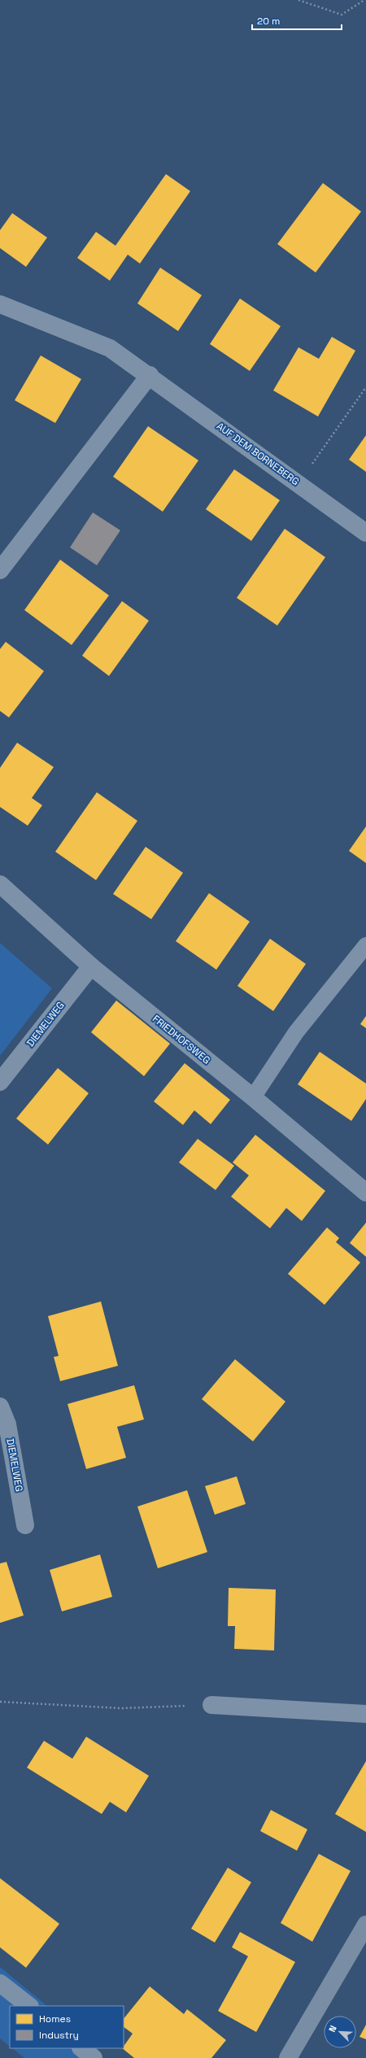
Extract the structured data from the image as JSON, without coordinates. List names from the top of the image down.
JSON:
{
  "streets": {
    "street": ["AUF DEM BORNEBERG", "DIEMELWEG", "FRIEDHOFSWEG"]
  },
  "crossings": [
    ["DIEMELWEG", "FRIEDHOFSWEG"]
  ],
  "legend": ["Homes", "Industry"],
  "scale_bar": "20 m",
  "north": "top left"
}
